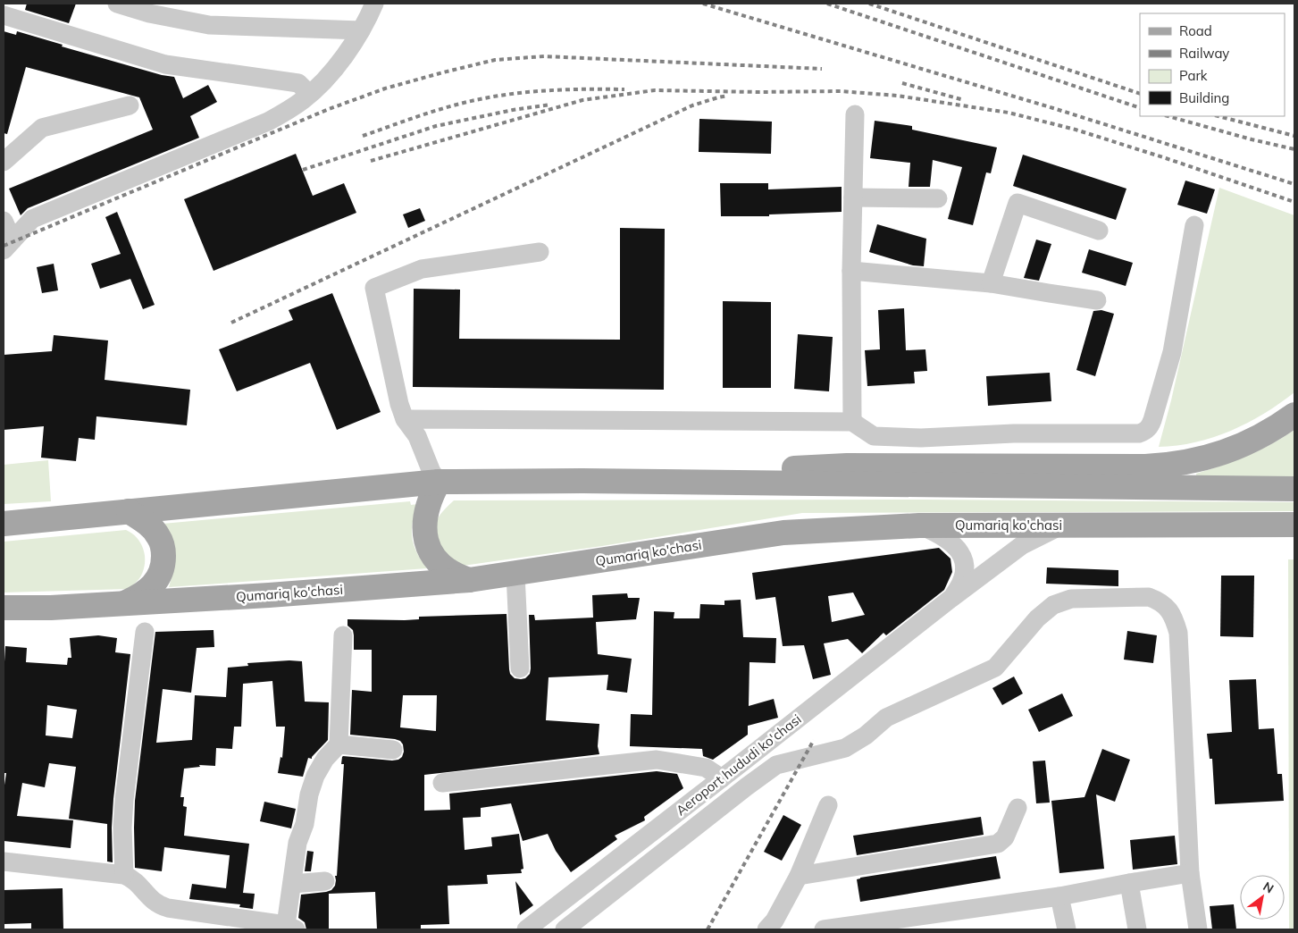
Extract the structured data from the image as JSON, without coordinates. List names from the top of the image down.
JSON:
{
  "streets": {
    "main road": ["Qumariq ko'chasi"],
    "street": ["Aeroport hududi ko'chasi"]
  },
  "crossings": [
    ["Qumariq ko'chasi", "Aeroport hududi ko'chasi"]
  ],
  "legend": [
    "Road",
    "Railway",
    "Park",
    "Building"
  ],
  "north": "top right"
}
